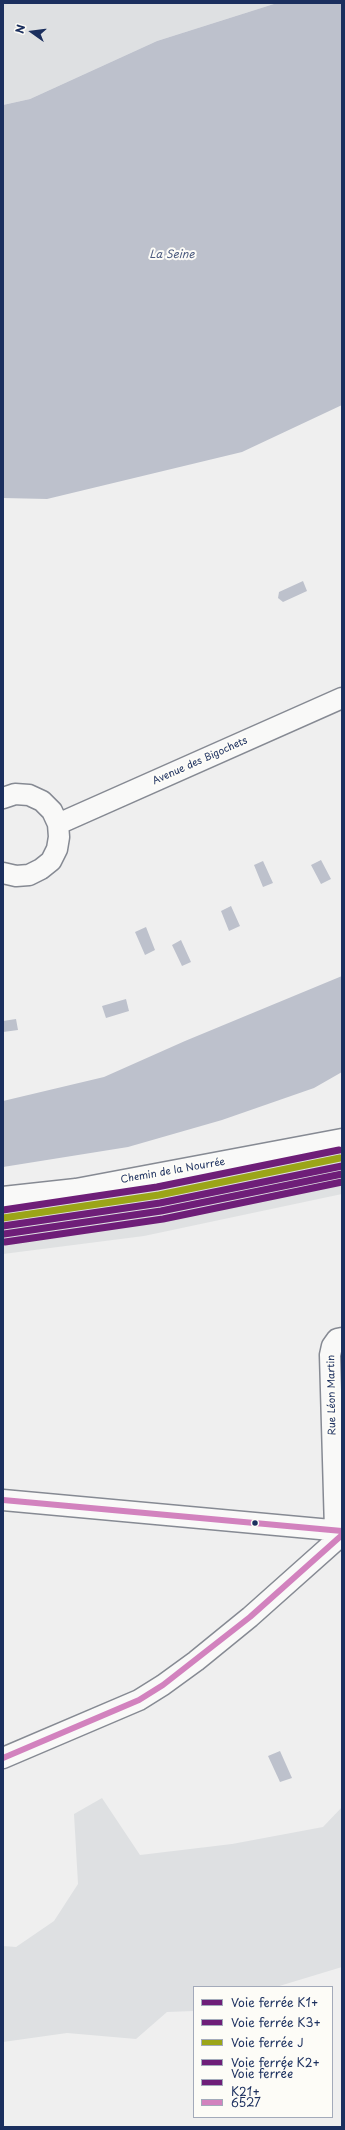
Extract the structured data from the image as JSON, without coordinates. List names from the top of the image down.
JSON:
{
  "streets": {
    "street": ["Avenue des Bigochets", "Chemin de la Nourrée", "Rue Léon Martin"]
  },
  "water": ["La Seine"],
  "lines": [
    "rail line K21+",
    "rail line J",
    "rail line K1+",
    "rail line K3+",
    "rail line K2+",
    "transit line 6527"
  ],
  "legend": [
    "Voie ferrée K1+",
    "Voie ferrée K3+",
    "Voie ferrée J",
    "Voie ferrée K2+",
    "Voie ferrée K21+",
    "6527"
  ],
  "north": "left"
}
